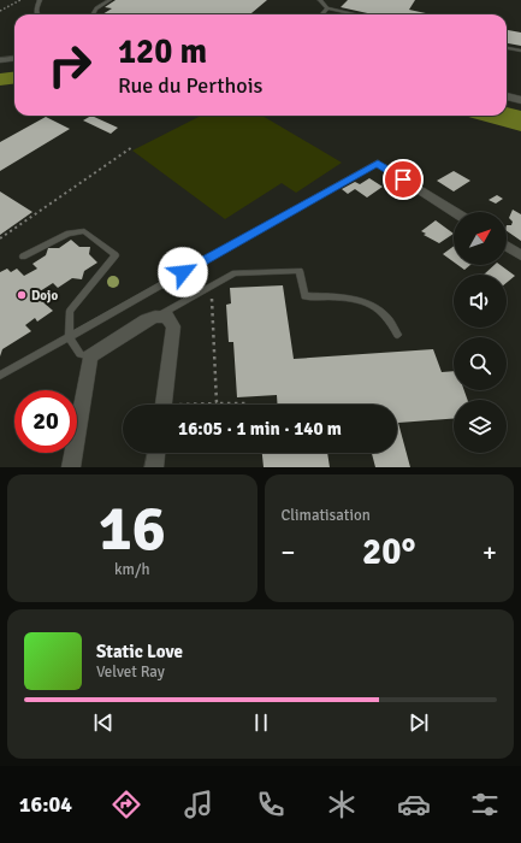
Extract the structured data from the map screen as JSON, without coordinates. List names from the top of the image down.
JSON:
{
  "places": ["Dojo"],
  "north": "top right",
  "page": {
    "turn": ["120 m", "Rue du Perthois"],
    "limit": "20",
    "trip": "16:05 · 1 min · 140 m",
    "tile": [
      ["16", "km/h"],
      "Climatisation"
    ],
    "heat": ["−", "20°", "+"],
    "song": ["Static Love", "Velvet Ray"],
    "tabs": "16:04"
  }
}
